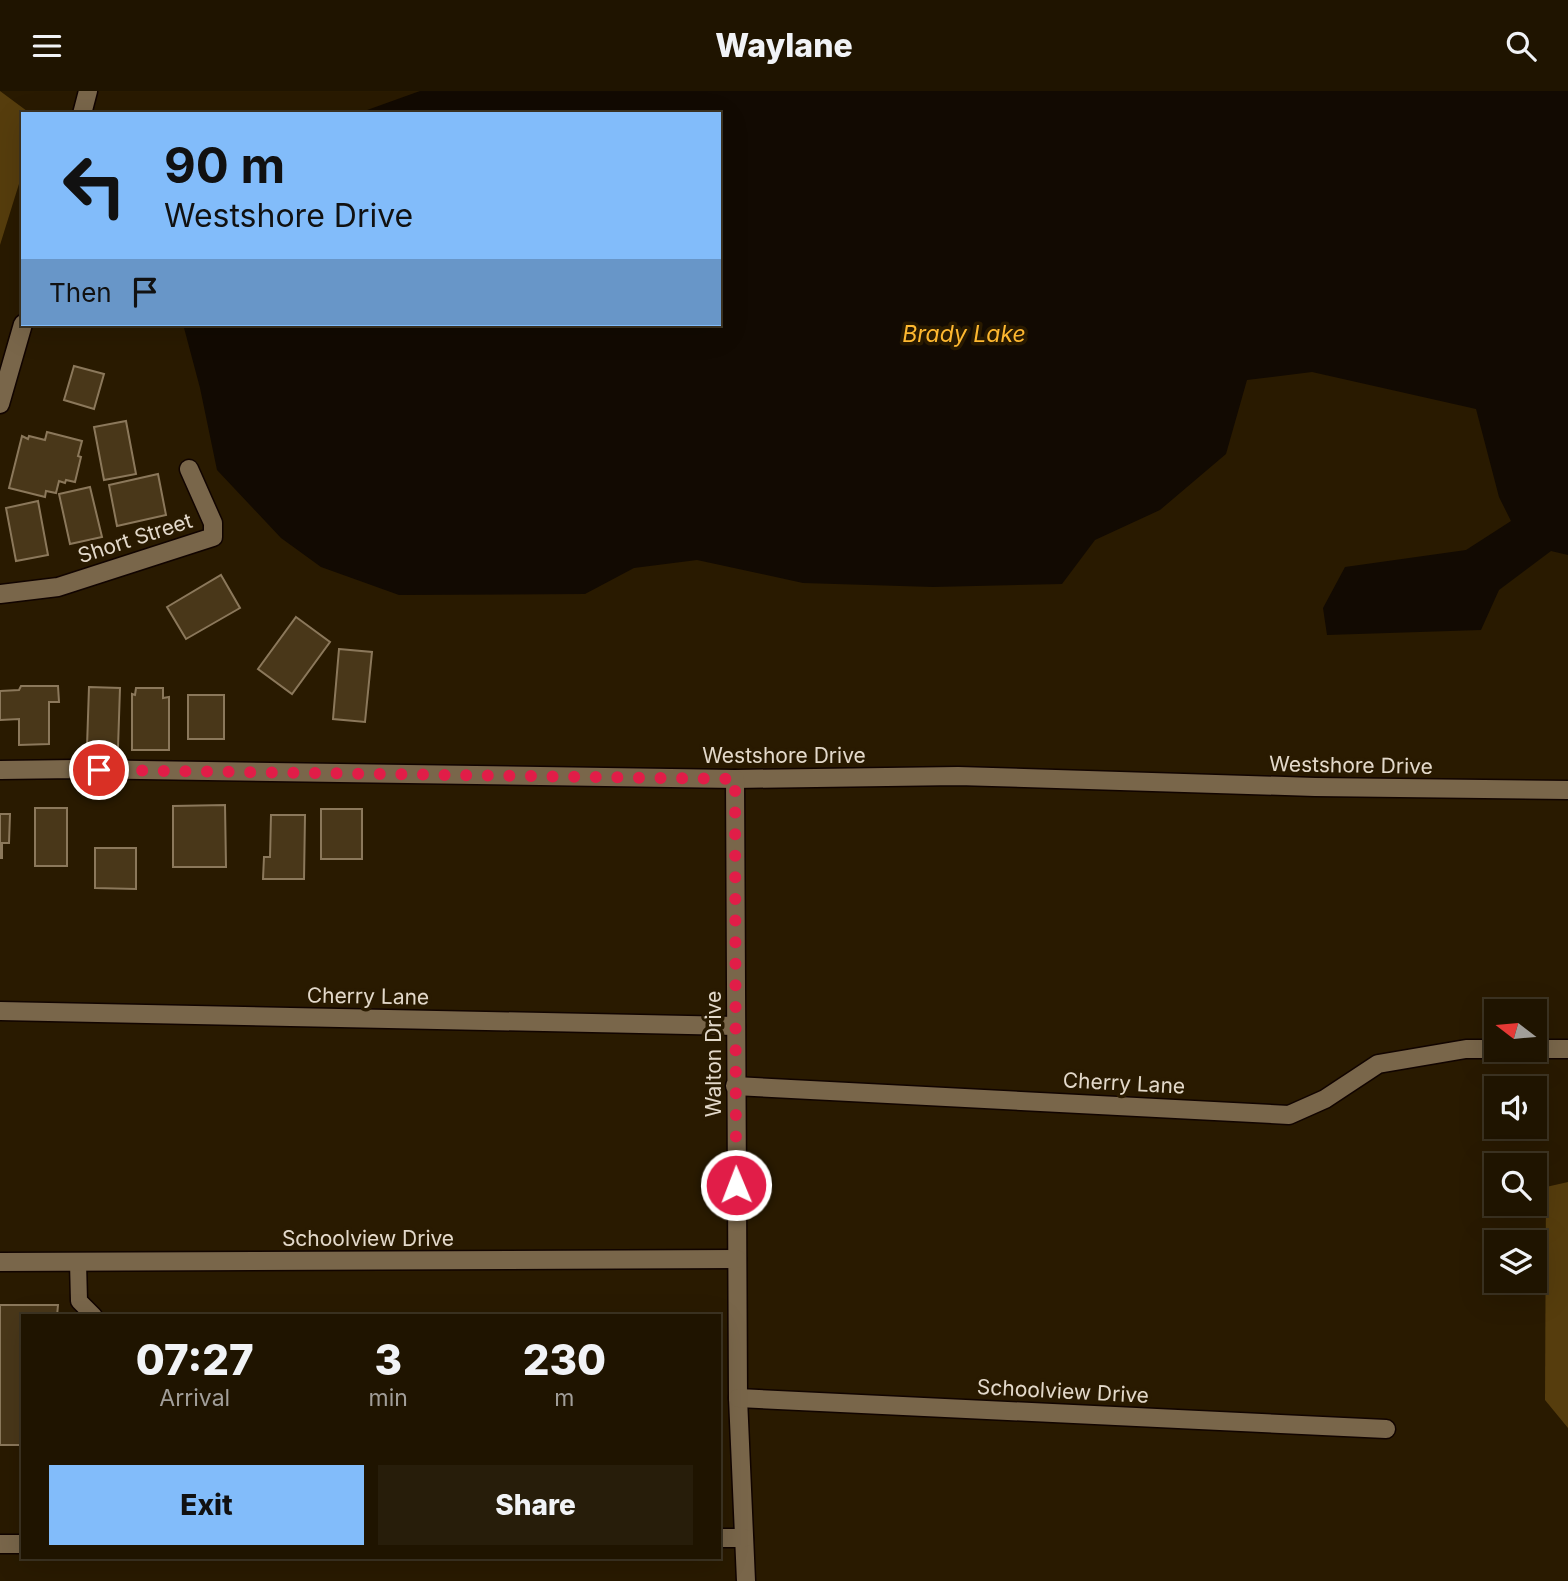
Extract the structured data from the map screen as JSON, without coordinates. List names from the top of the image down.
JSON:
{
  "streets": {
    "street": [
      "Short Street",
      "Westshore Drive",
      "Cherry Lane",
      "Walton Drive",
      "Schoolview Drive"
    ]
  },
  "crossings": [
    ["Westshore Drive", "Walton Drive"],
    ["Cherry Lane", "Walton Drive"],
    ["Walton Drive", "Schoolview Drive"]
  ],
  "water": ["Brady Lake"],
  "north": "left",
  "page": {
    "header": "Waylane",
    "turn": ["90 m", "Westshore Drive"],
    "then": "Then",
    "eta": [
      "07:27",
      "Arrival",
      "3",
      "min",
      "230",
      "m"
    ],
    "buttons": ["Exit", "Share"]
  }
}
